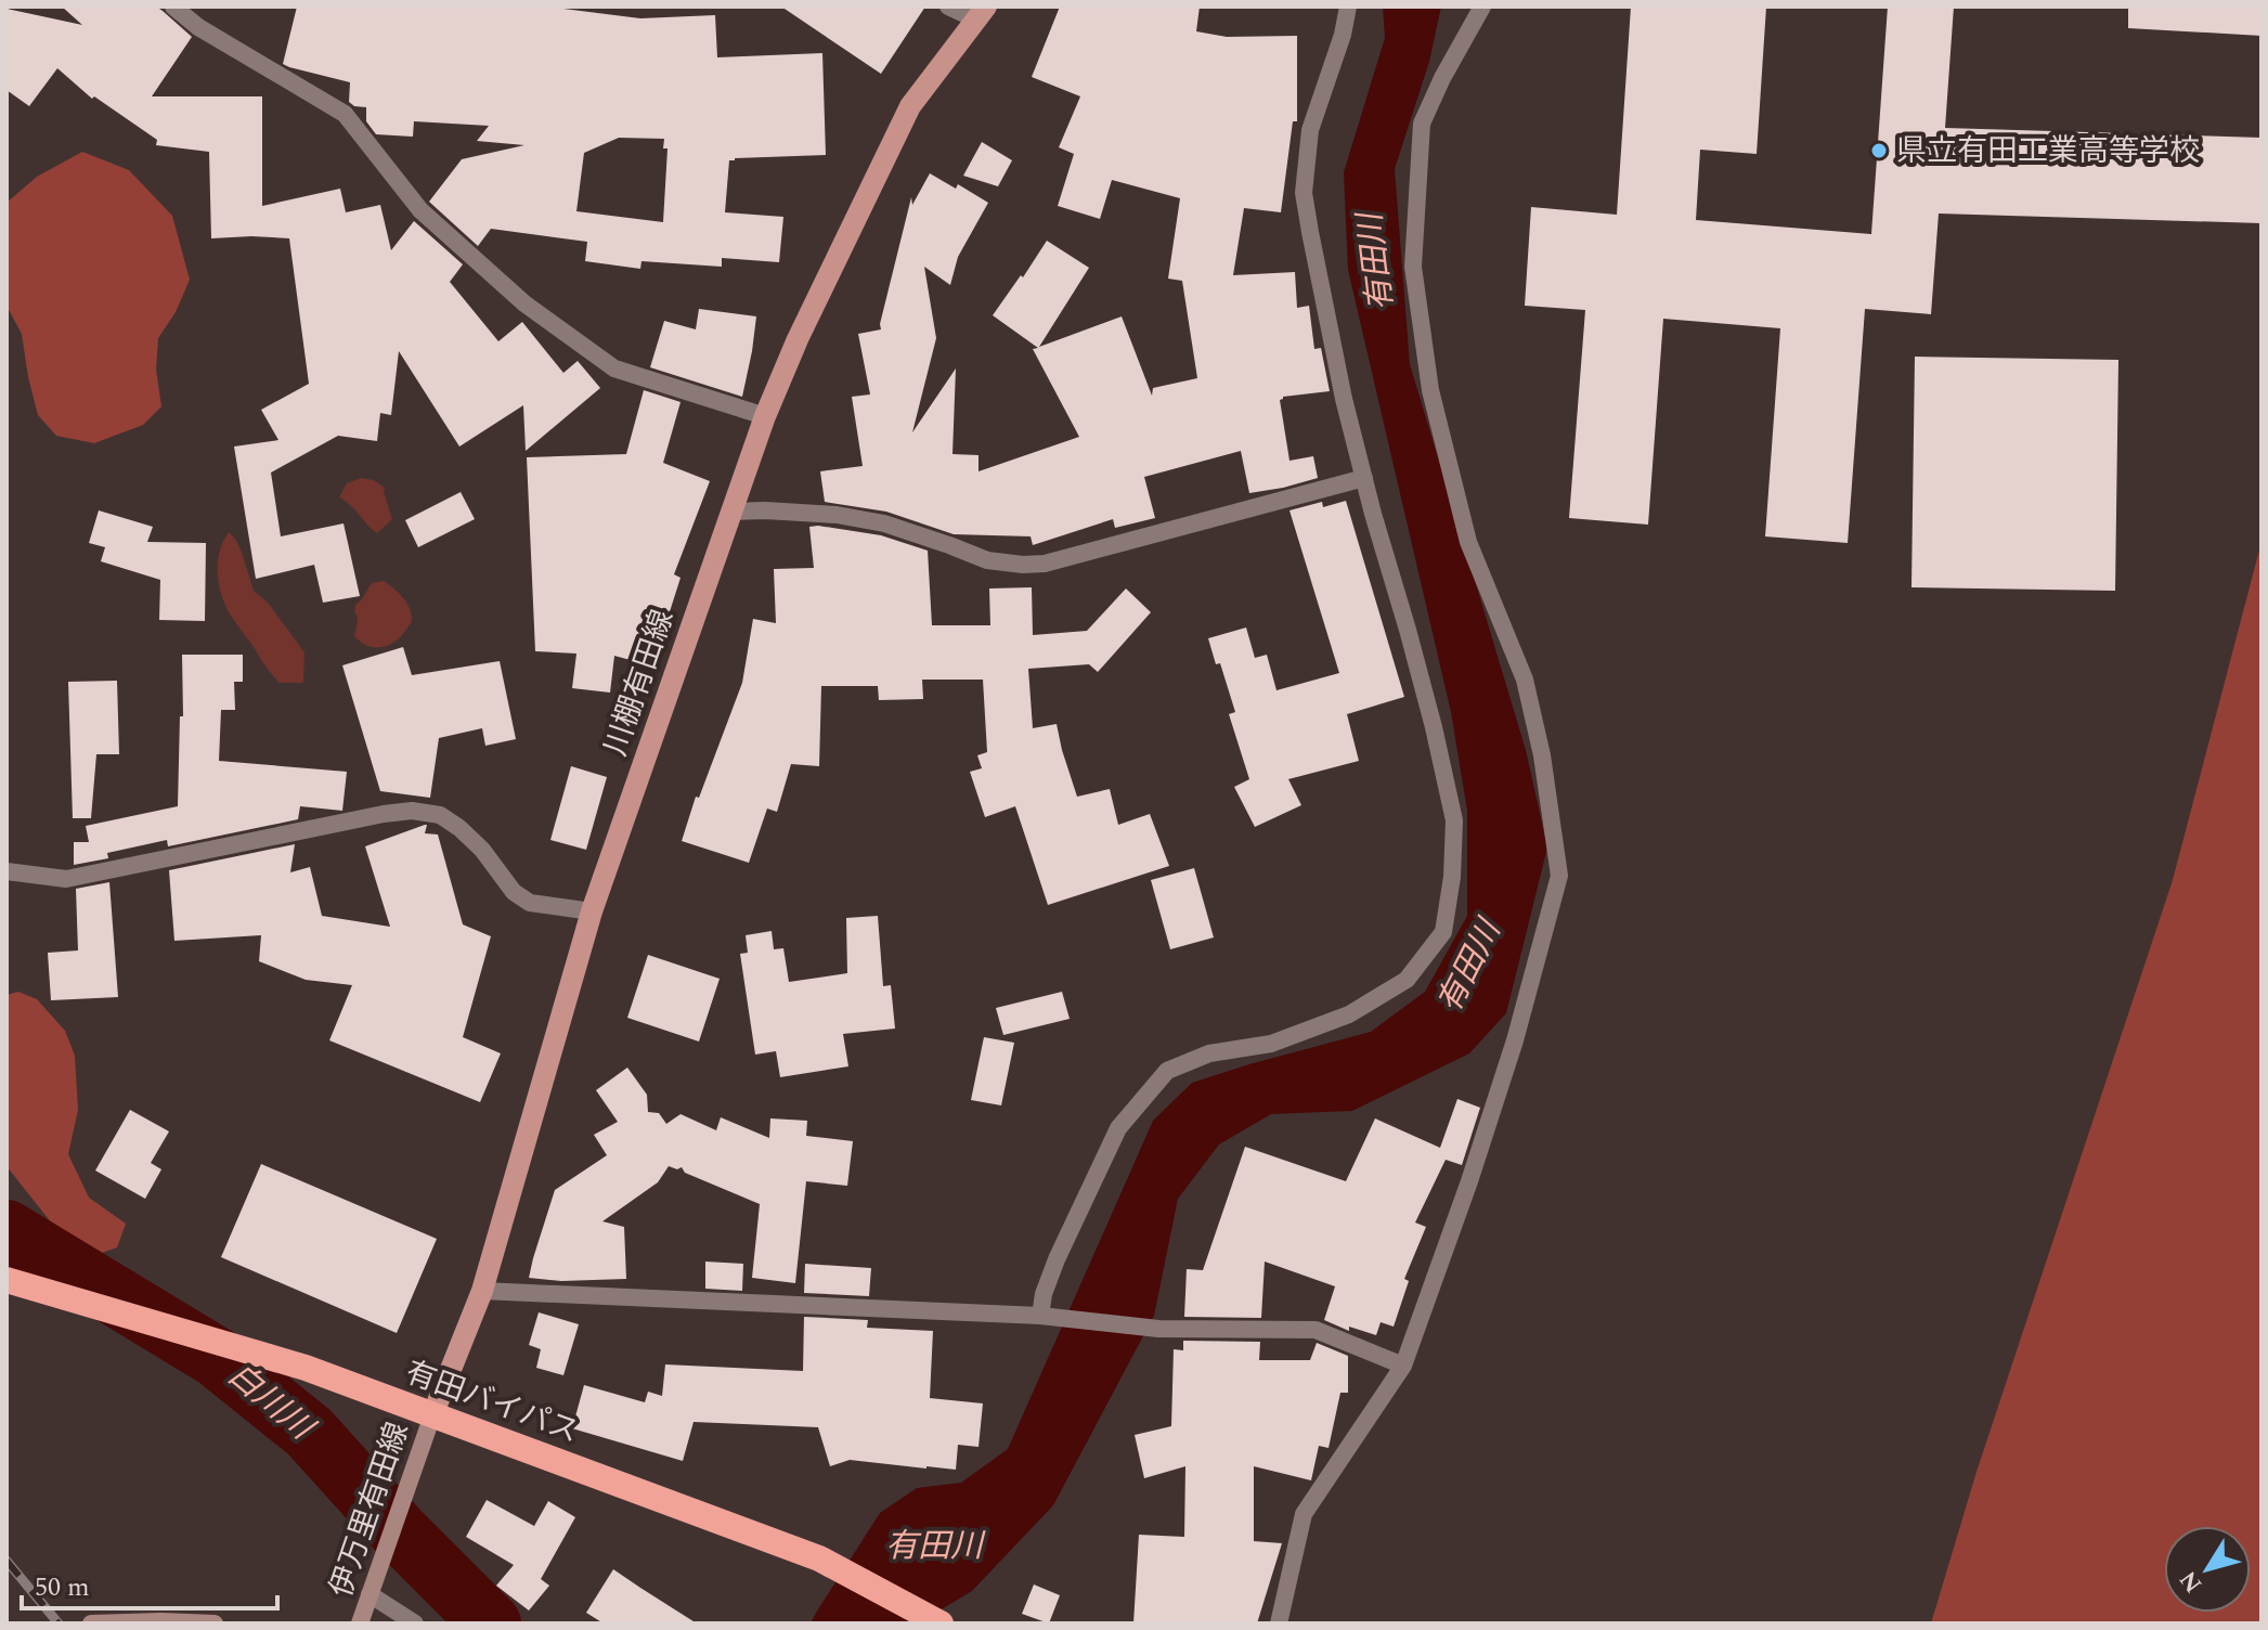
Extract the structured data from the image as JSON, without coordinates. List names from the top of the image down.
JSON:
{
  "streets": {
    "highway": ["有田バイパス"],
    "main road": ["川棚有田線", "伊万里有田線"]
  },
  "crossings": [
    ["川棚有田線", "有田バイパス"],
    ["川棚有田線", "伊万里有田線"],
    ["有田バイパス", "伊万里有田線"]
  ],
  "water": ["有田川", "白川川"],
  "places": ["県立有田工業高等学校"],
  "scale_bar": "50 m",
  "north": "bottom left"
}
